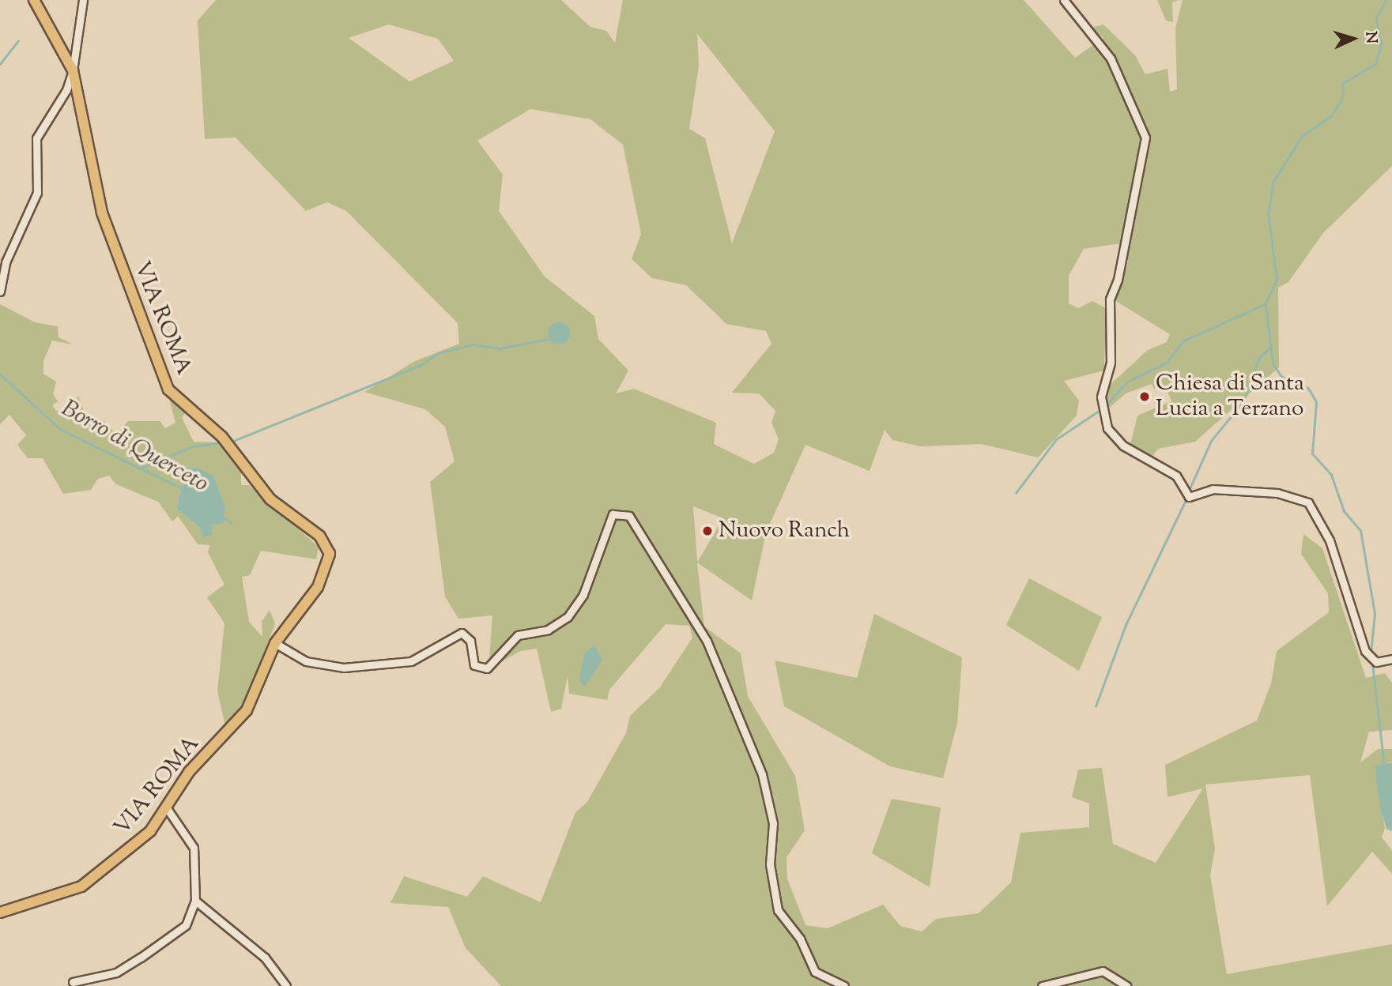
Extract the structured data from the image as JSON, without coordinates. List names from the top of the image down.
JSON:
{
  "streets": {
    "main road": ["VIA ROMA"]
  },
  "water": ["Borro di Querceto"],
  "places": ["Chiesa di Santa Lucia a Terzano", "Nuovo Ranch"],
  "north": "right"
}
